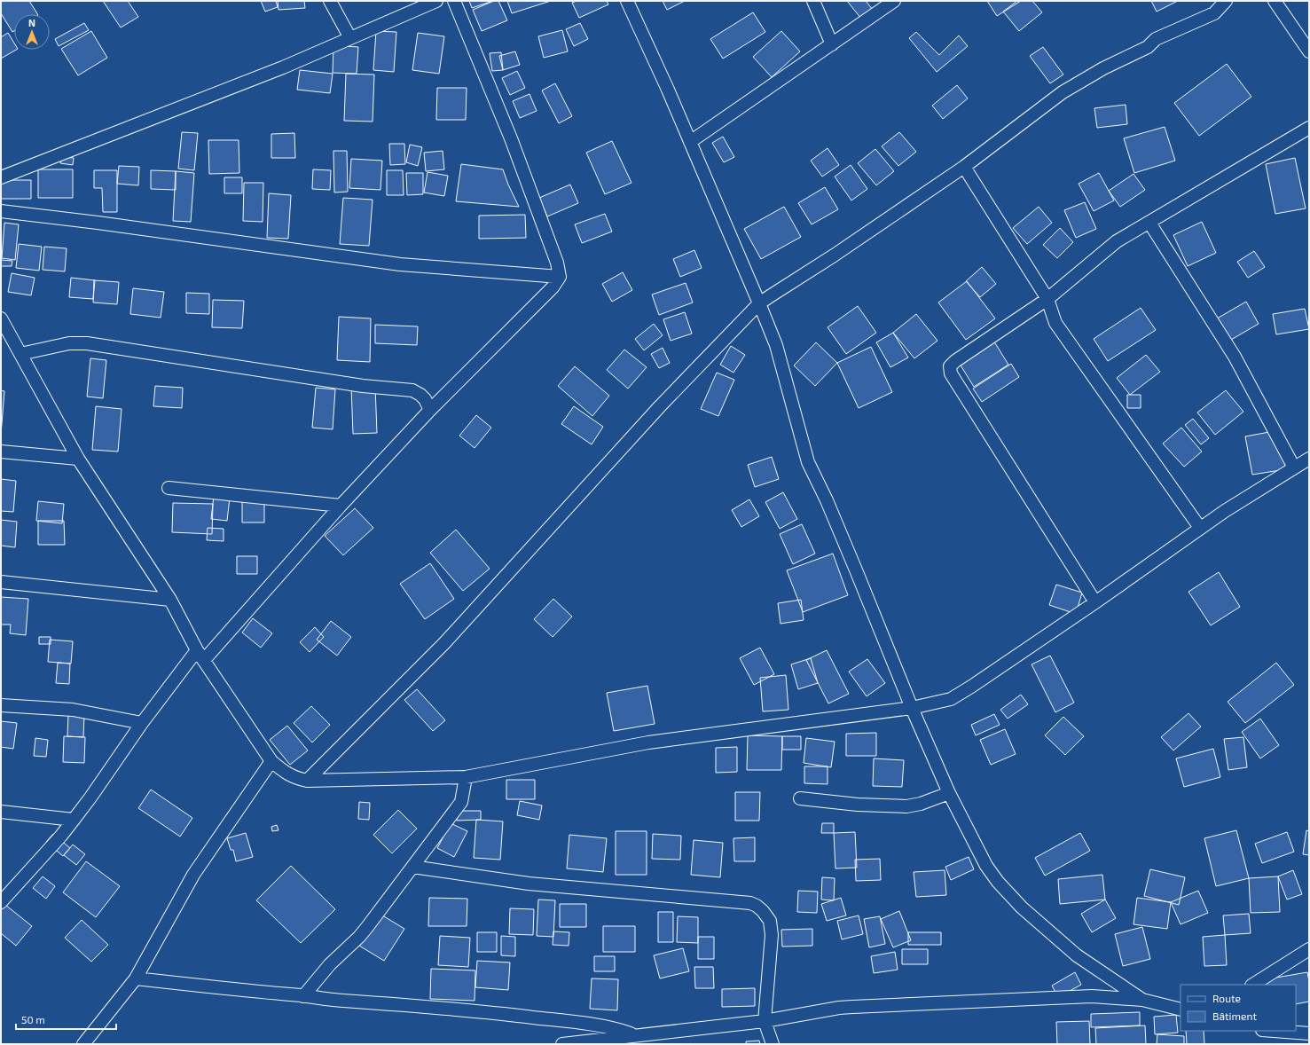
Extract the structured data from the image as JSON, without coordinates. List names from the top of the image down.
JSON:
{
  "legend": ["Route", "Bâtiment"],
  "scale_bar": "50 m",
  "north": "top"
}
